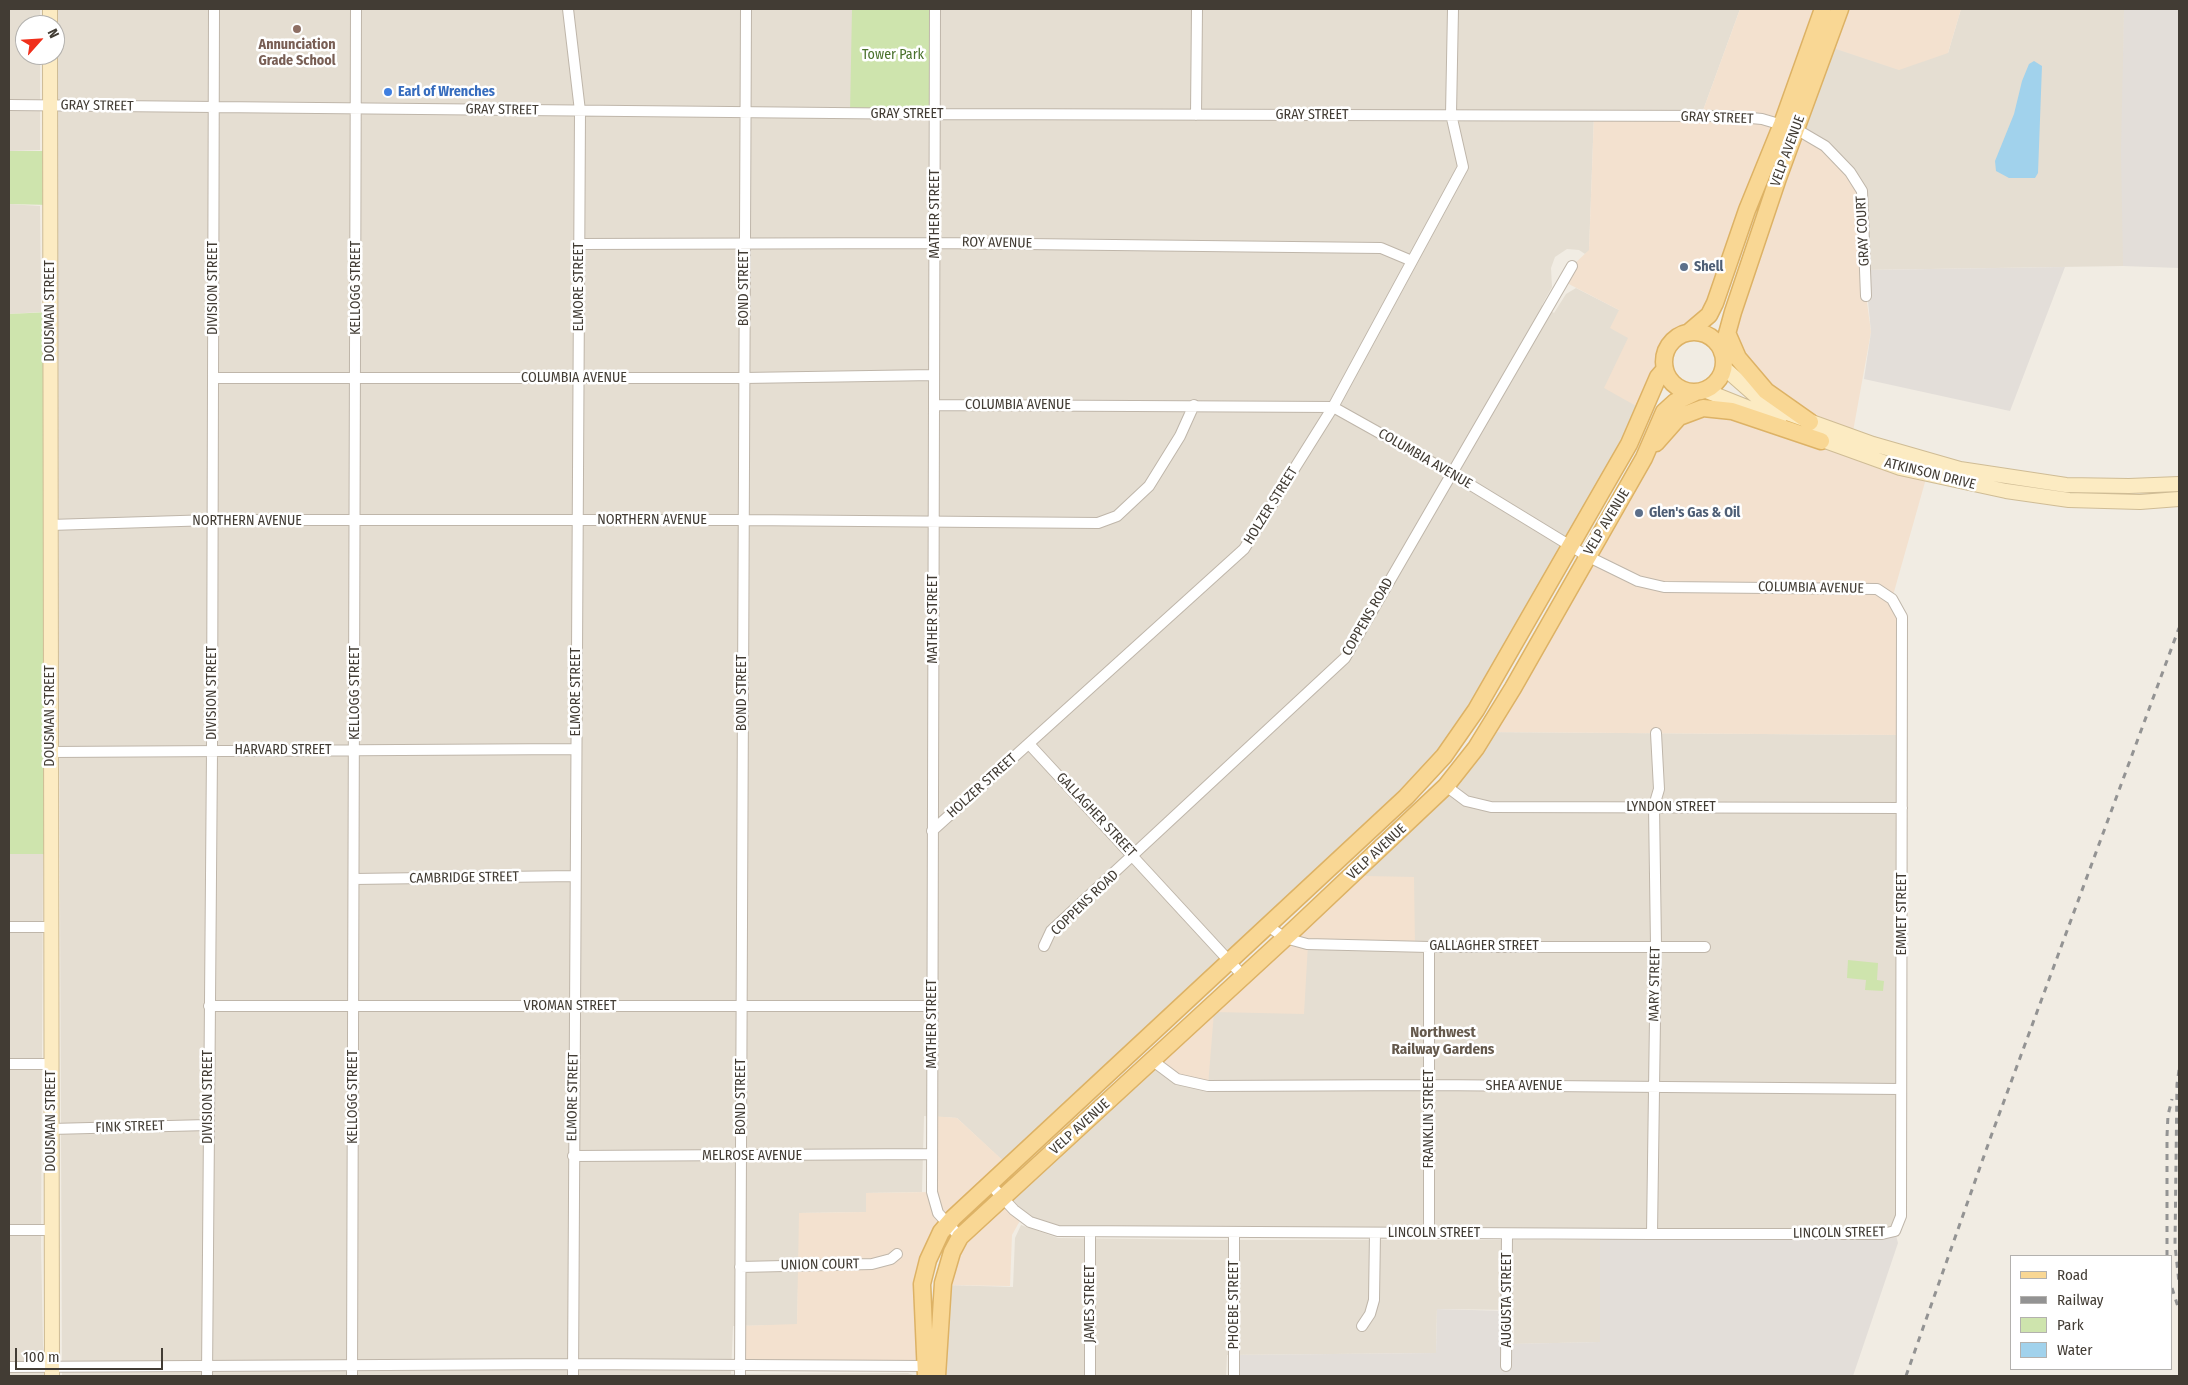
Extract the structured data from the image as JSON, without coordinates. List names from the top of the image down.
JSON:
{
  "streets": {
    "main road": ["VELP AVENUE"],
    "street": [
      "GRAY STREET",
      "MATHER STREET",
      "GRAY COURT",
      "ROY AVENUE",
      "ELMORE STREET",
      "DIVISION STREET",
      "KELLOGG STREET",
      "BOND STREET",
      "DOUSMAN STREET",
      "COLUMBIA AVENUE",
      "ATKINSON DRIVE",
      "HOLZER STREET",
      "NORTHERN AVENUE",
      "COPPENS ROAD",
      "HARVARD STREET",
      "LYNDON STREET",
      "GALLAGHER STREET",
      "CAMBRIDGE STREET",
      "EMMET STREET",
      "MARY STREET",
      "VROMAN STREET",
      "SHEA AVENUE",
      "FRANKLIN STREET",
      "FINK STREET",
      "MELROSE AVENUE",
      "LINCOLN STREET",
      "UNION COURT",
      "AUGUSTA STREET",
      "JAMES STREET",
      "PHOEBE STREET"
    ]
  },
  "crossings": [
    ["GRAY STREET", "VELP AVENUE"],
    ["GRAY STREET", "MATHER STREET"],
    ["GRAY STREET", "GRAY COURT"],
    ["GRAY STREET", "ELMORE STREET"],
    ["GRAY STREET", "DIVISION STREET"],
    ["GRAY STREET", "KELLOGG STREET"],
    ["GRAY STREET", "BOND STREET"],
    ["GRAY STREET", "DOUSMAN STREET"],
    ["GRAY STREET", "HOLZER STREET"],
    ["VELP AVENUE", "MATHER STREET"],
    ["VELP AVENUE", "GRAY COURT"],
    ["VELP AVENUE", "COLUMBIA AVENUE"],
    ["VELP AVENUE", "ATKINSON DRIVE"],
    ["VELP AVENUE", "LYNDON STREET"],
    ["VELP AVENUE", "GALLAGHER STREET"],
    ["VELP AVENUE", "SHEA AVENUE"],
    ["VELP AVENUE", "LINCOLN STREET"],
    ["MATHER STREET", "ROY AVENUE"],
    ["MATHER STREET", "COLUMBIA AVENUE"],
    ["MATHER STREET", "HOLZER STREET"],
    ["MATHER STREET", "NORTHERN AVENUE"],
    ["MATHER STREET", "VROMAN STREET"],
    ["MATHER STREET", "MELROSE AVENUE"],
    ["ROY AVENUE", "ELMORE STREET"],
    ["ROY AVENUE", "BOND STREET"],
    ["ROY AVENUE", "HOLZER STREET"],
    ["ELMORE STREET", "COLUMBIA AVENUE"],
    ["ELMORE STREET", "NORTHERN AVENUE"],
    ["ELMORE STREET", "HARVARD STREET"],
    ["ELMORE STREET", "CAMBRIDGE STREET"],
    ["ELMORE STREET", "VROMAN STREET"],
    ["ELMORE STREET", "MELROSE AVENUE"],
    ["DIVISION STREET", "COLUMBIA AVENUE"],
    ["DIVISION STREET", "NORTHERN AVENUE"],
    ["DIVISION STREET", "HARVARD STREET"],
    ["DIVISION STREET", "VROMAN STREET"],
    ["DIVISION STREET", "FINK STREET"],
    ["KELLOGG STREET", "COLUMBIA AVENUE"],
    ["KELLOGG STREET", "NORTHERN AVENUE"],
    ["KELLOGG STREET", "HARVARD STREET"],
    ["KELLOGG STREET", "CAMBRIDGE STREET"],
    ["KELLOGG STREET", "VROMAN STREET"],
    ["BOND STREET", "COLUMBIA AVENUE"],
    ["BOND STREET", "NORTHERN AVENUE"],
    ["BOND STREET", "VROMAN STREET"],
    ["BOND STREET", "MELROSE AVENUE"],
    ["BOND STREET", "UNION COURT"],
    ["DOUSMAN STREET", "NORTHERN AVENUE"],
    ["DOUSMAN STREET", "HARVARD STREET"],
    ["DOUSMAN STREET", "FINK STREET"],
    ["COLUMBIA AVENUE", "HOLZER STREET"],
    ["COLUMBIA AVENUE", "NORTHERN AVENUE"],
    ["COLUMBIA AVENUE", "COPPENS ROAD"],
    ["COLUMBIA AVENUE", "EMMET STREET"],
    ["HOLZER STREET", "GALLAGHER STREET"],
    ["COPPENS ROAD", "GALLAGHER STREET"],
    ["LYNDON STREET", "EMMET STREET"],
    ["LYNDON STREET", "MARY STREET"],
    ["GALLAGHER STREET", "MARY STREET"],
    ["GALLAGHER STREET", "FRANKLIN STREET"],
    ["EMMET STREET", "SHEA AVENUE"],
    ["EMMET STREET", "LINCOLN STREET"],
    ["MARY STREET", "SHEA AVENUE"],
    ["MARY STREET", "LINCOLN STREET"],
    ["SHEA AVENUE", "FRANKLIN STREET"],
    ["FRANKLIN STREET", "LINCOLN STREET"],
    ["LINCOLN STREET", "AUGUSTA STREET"],
    ["LINCOLN STREET", "JAMES STREET"],
    ["LINCOLN STREET", "PHOEBE STREET"]
  ],
  "districts": ["Northwest Railway Gardens"],
  "parks": ["Tower Park"],
  "places": [
    "Annunciation Grade School",
    "Earl of Wrenches",
    "Shell",
    "Glen's Gas & Oil"
  ],
  "legend": [
    "Road",
    "Railway",
    "Park",
    "Water"
  ],
  "scale_bar": "100 m",
  "north": "top right"
}
